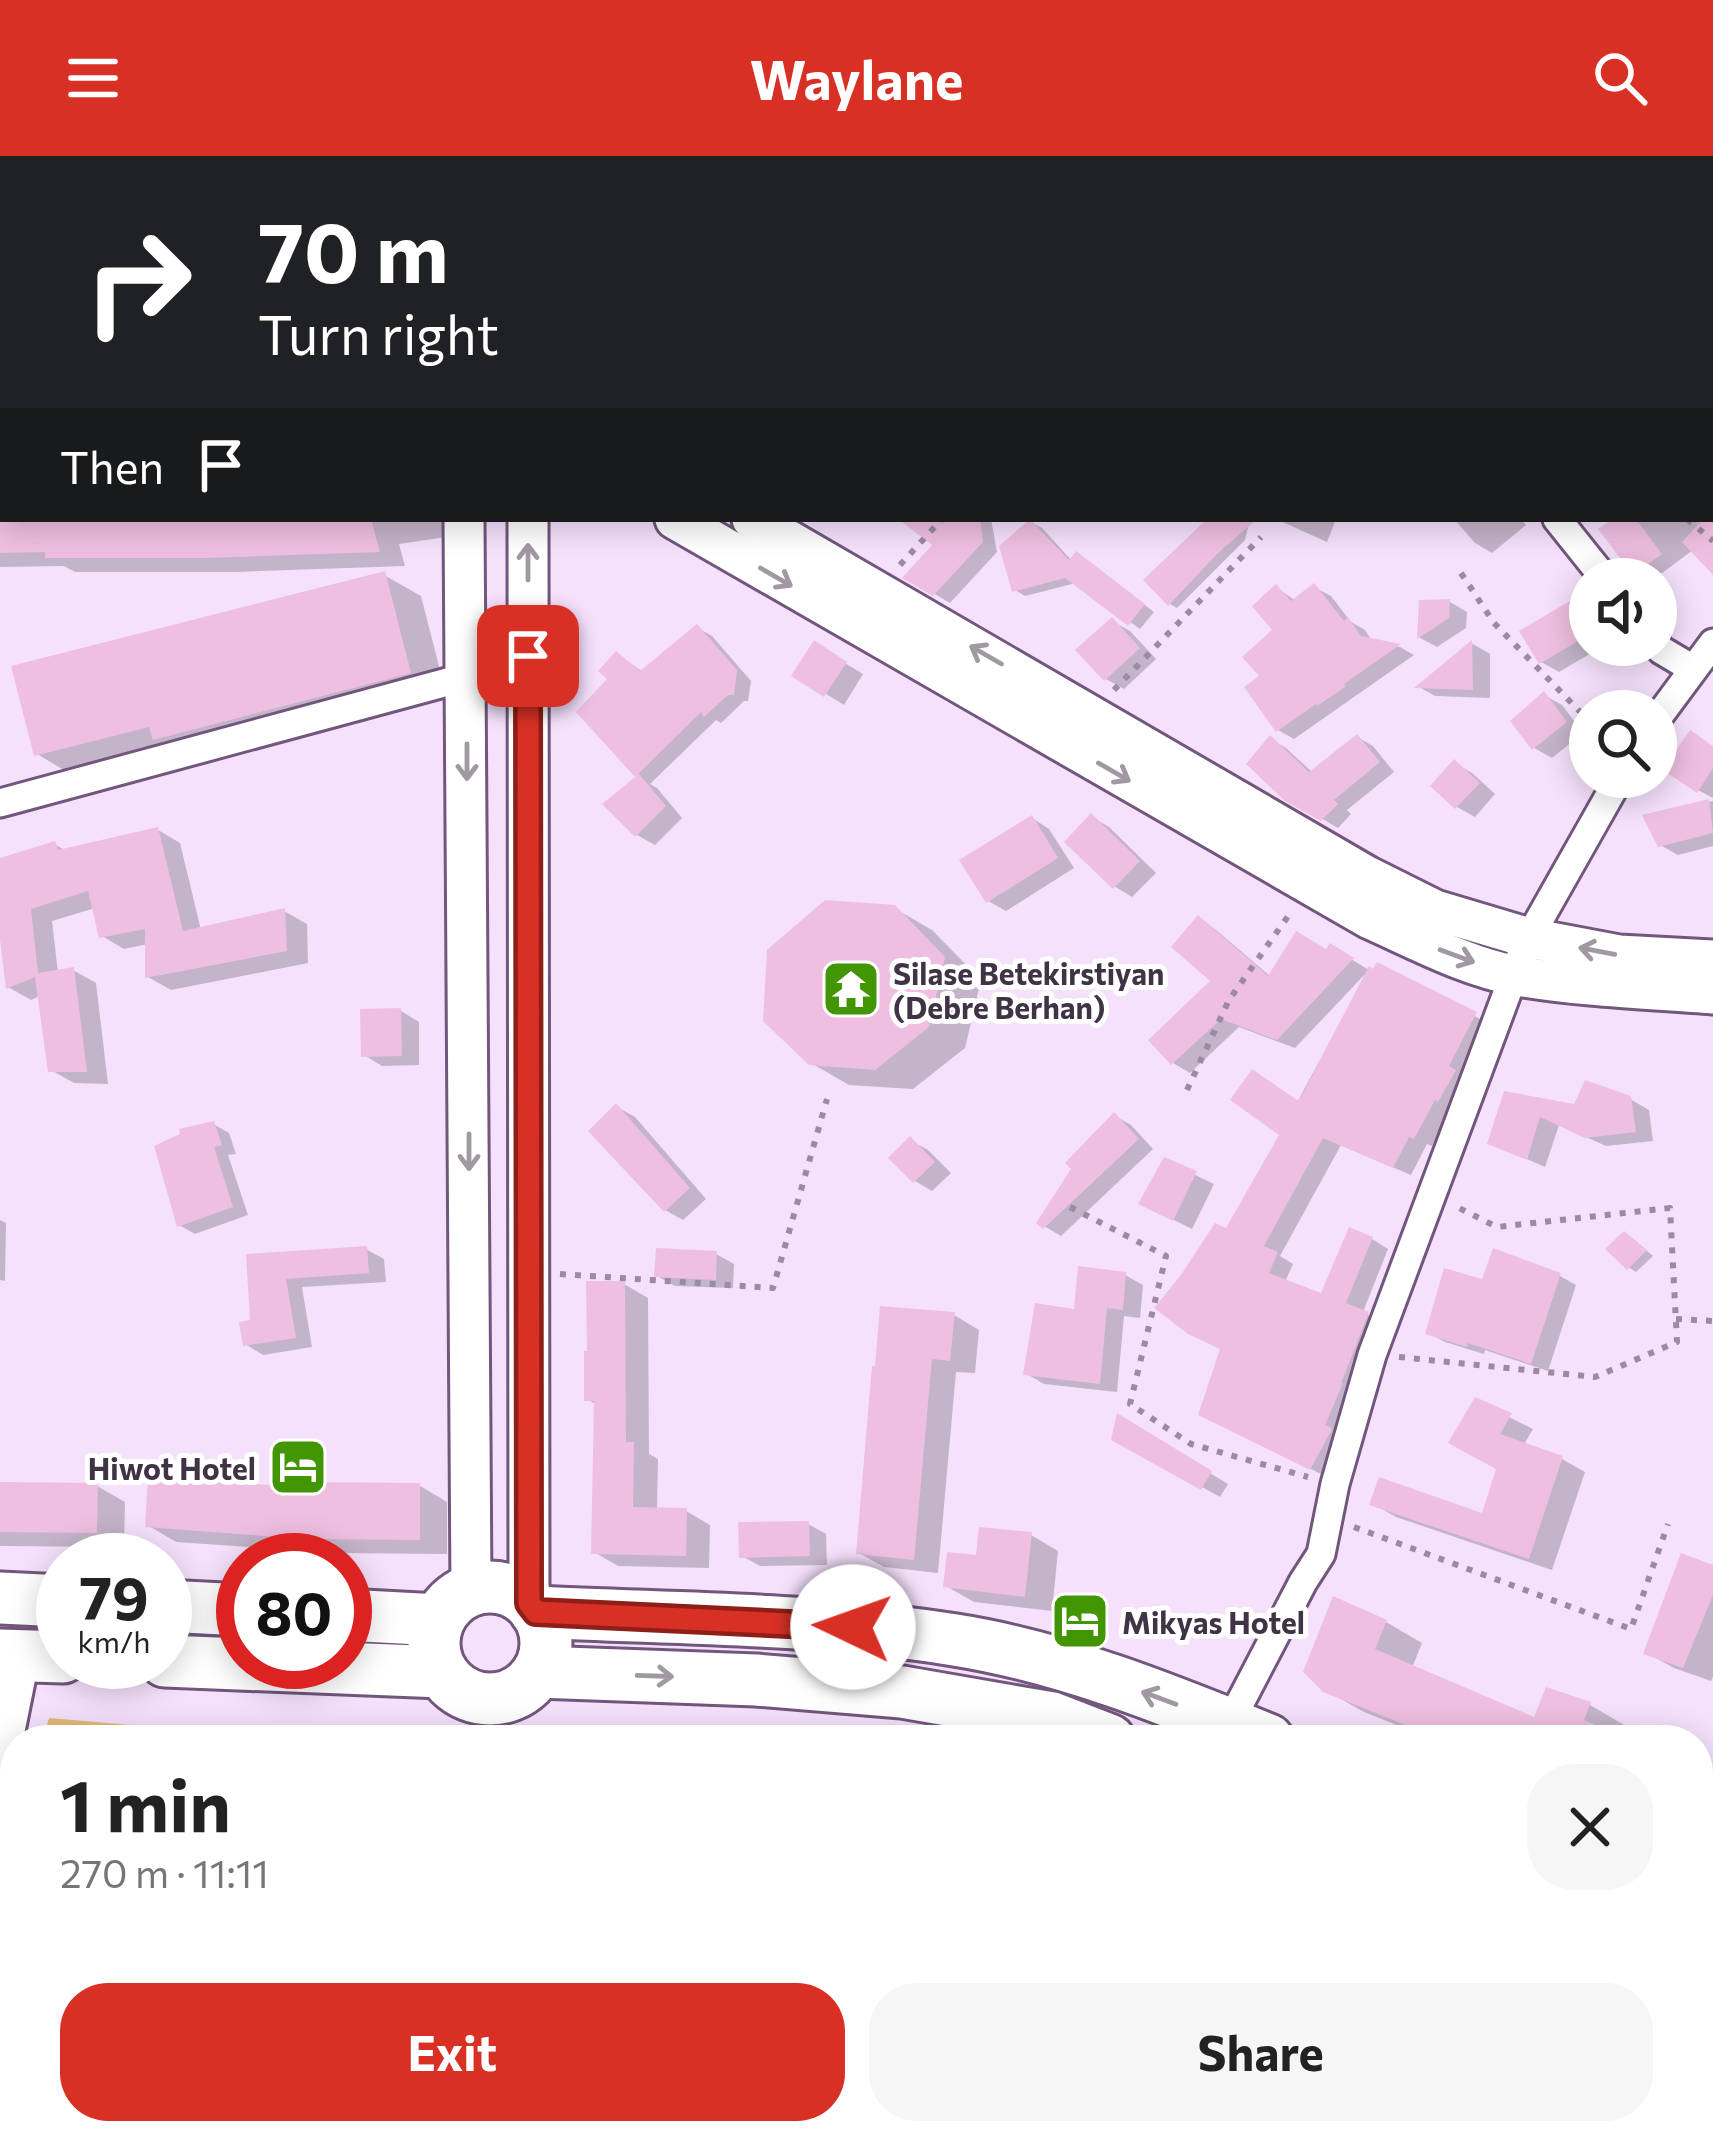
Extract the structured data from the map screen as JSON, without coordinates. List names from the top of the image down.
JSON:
{
  "places": {
    "temple": ["Silase Betekirstiyan (Debre Berhan)"],
    "hotel": ["Hiwot Hotel", "Mikyas Hotel"]
  },
  "page": {
    "header": "Waylane",
    "turn": ["70 m", "Turn right"],
    "then": "Then",
    "speed": "79 km/h",
    "limit": "80",
    "heading": ["1 min", "270 m · 11:11"],
    "buttons": ["Exit", "Share"]
  }
}
